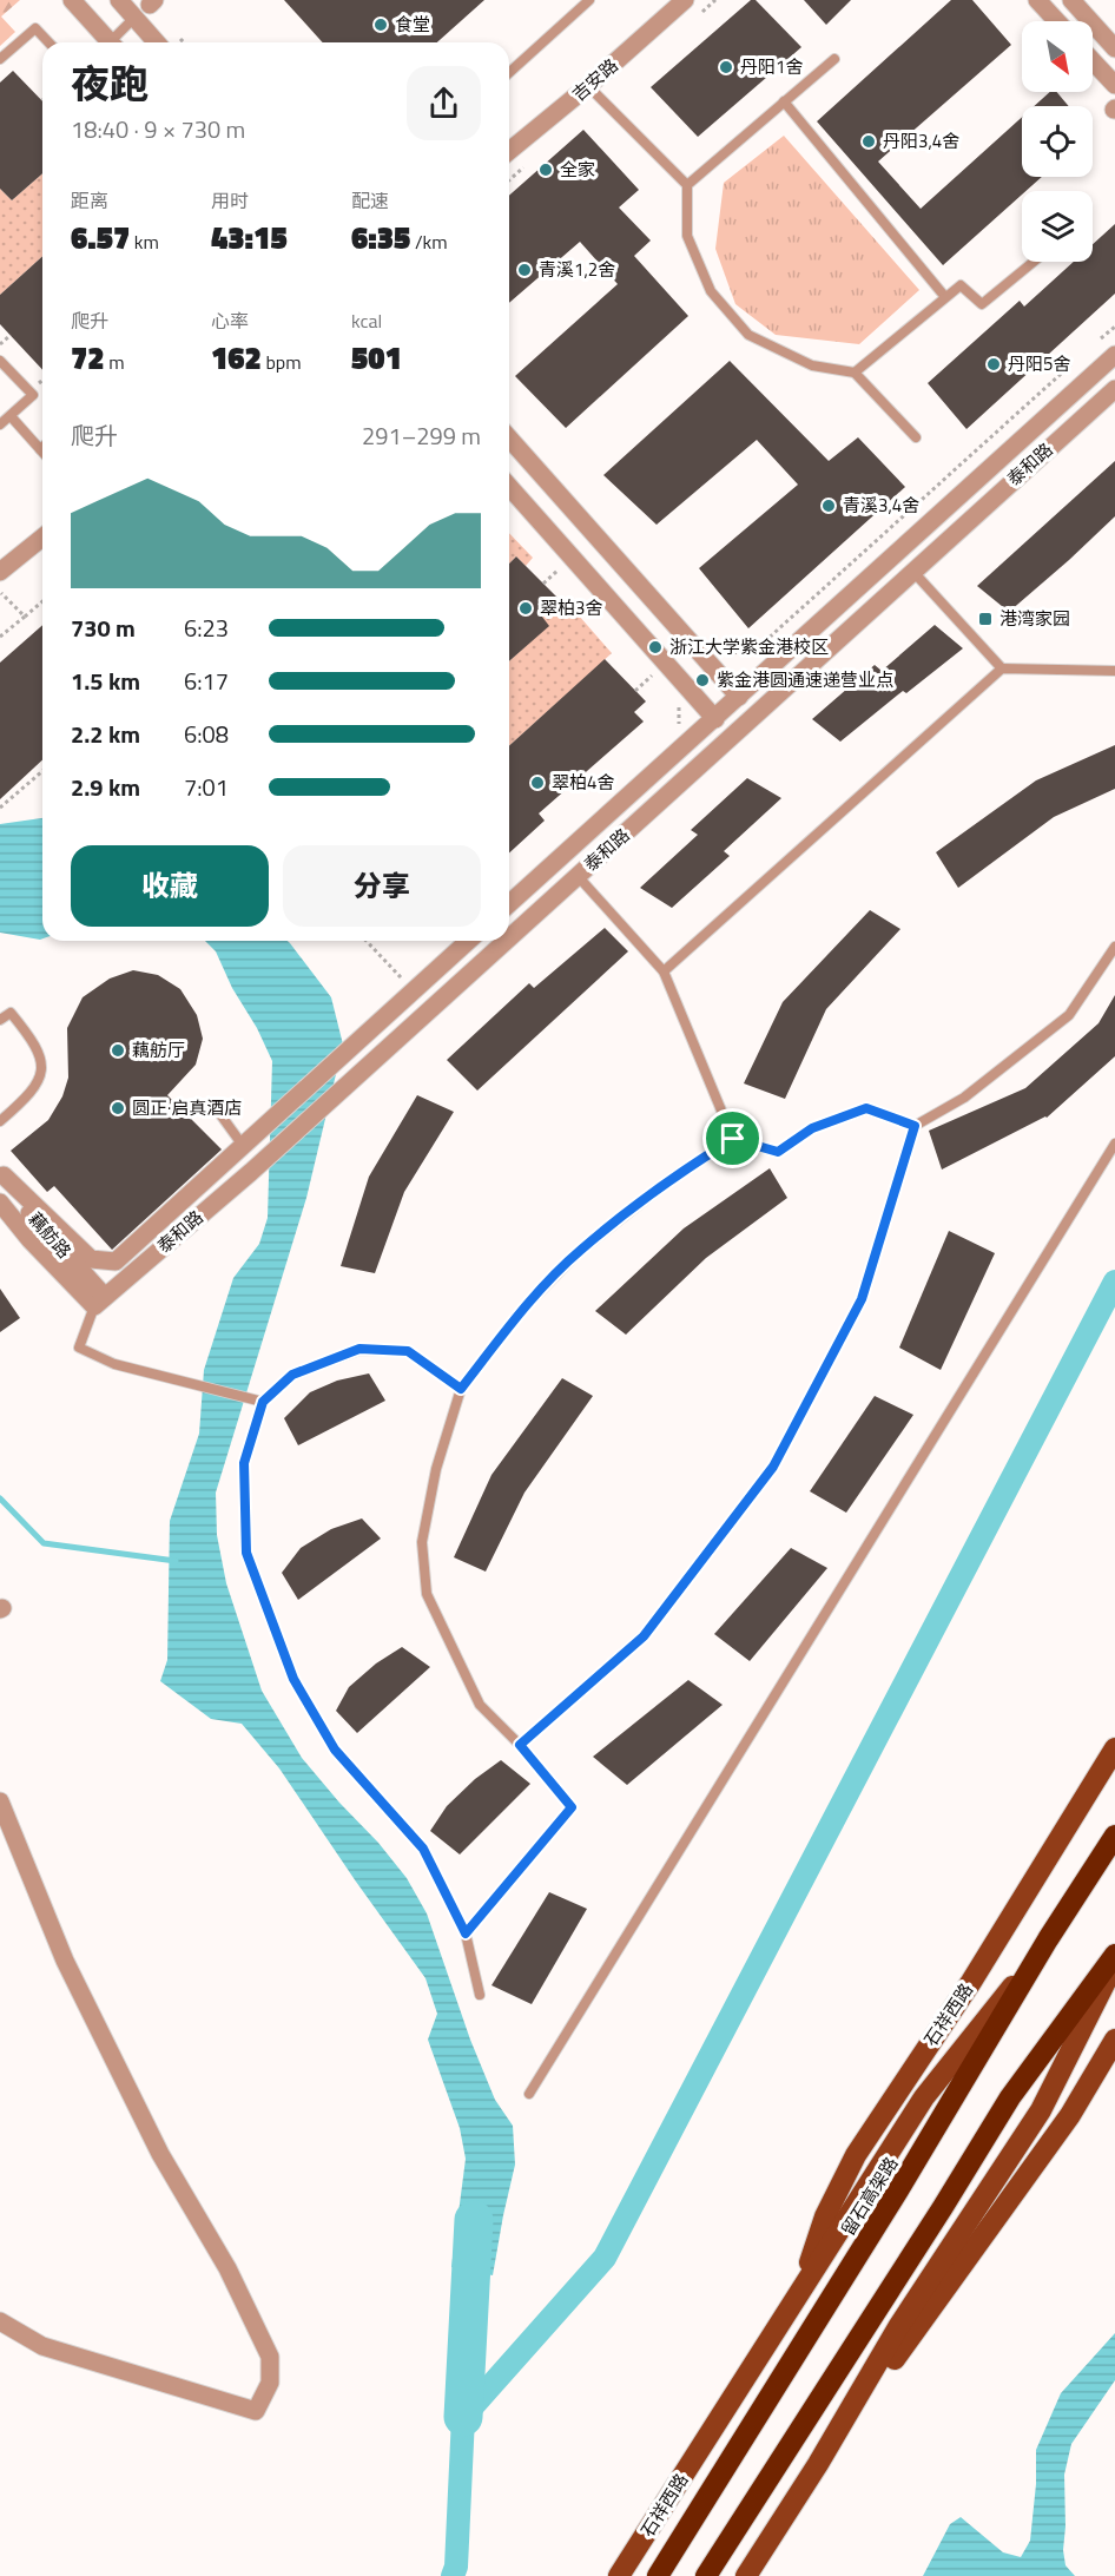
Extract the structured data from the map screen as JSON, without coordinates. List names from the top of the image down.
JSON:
{
  "streets": {
    "highway": ["留石高架路"],
    "main road": ["石祥西路"],
    "street": ["吉安路", "泰和路", "藕舫路"]
  },
  "crossings": [
    ["泰和路", "藕舫路"],
    ["石祥西路", "留石高架路"]
  ],
  "places": {
    "other": [
      "食堂",
      "丹阳1舍",
      "丹阳3,4舍",
      "全家",
      "青溪1,2舍",
      "丹阳5舍",
      "青溪3,4舍",
      "翠柏3舍",
      "浙江大学紫金港校区",
      "紫金港圆通速递营业点",
      "翠柏4舍",
      "藕舫厅",
      "圆正·启真酒店"
    ],
    "transit": ["港湾家园"]
  },
  "north": "bottom right",
  "page": {
    "heading": ["夜跑", "18:40 · 9 × 730 m"],
    "stats": [
      ["距离", "6.57 km"],
      ["用时", "43:15"],
      ["配速", "6:35 /km"],
      ["爬升", "72 m"],
      ["心率", "162 bpm"],
      ["kcal", "501"]
    ],
    "chart": ["爬升", "291–299 m"],
    "list": [
      {
        "name": "730 m",
        "note": "6:23"
      },
      {
        "name": "1.5 km",
        "note": "6:17"
      },
      {
        "name": "2.2 km",
        "note": "6:08"
      },
      {
        "name": "2.9 km",
        "note": "7:01"
      }
    ],
    "buttons": ["收藏", "分享"]
  }
}
